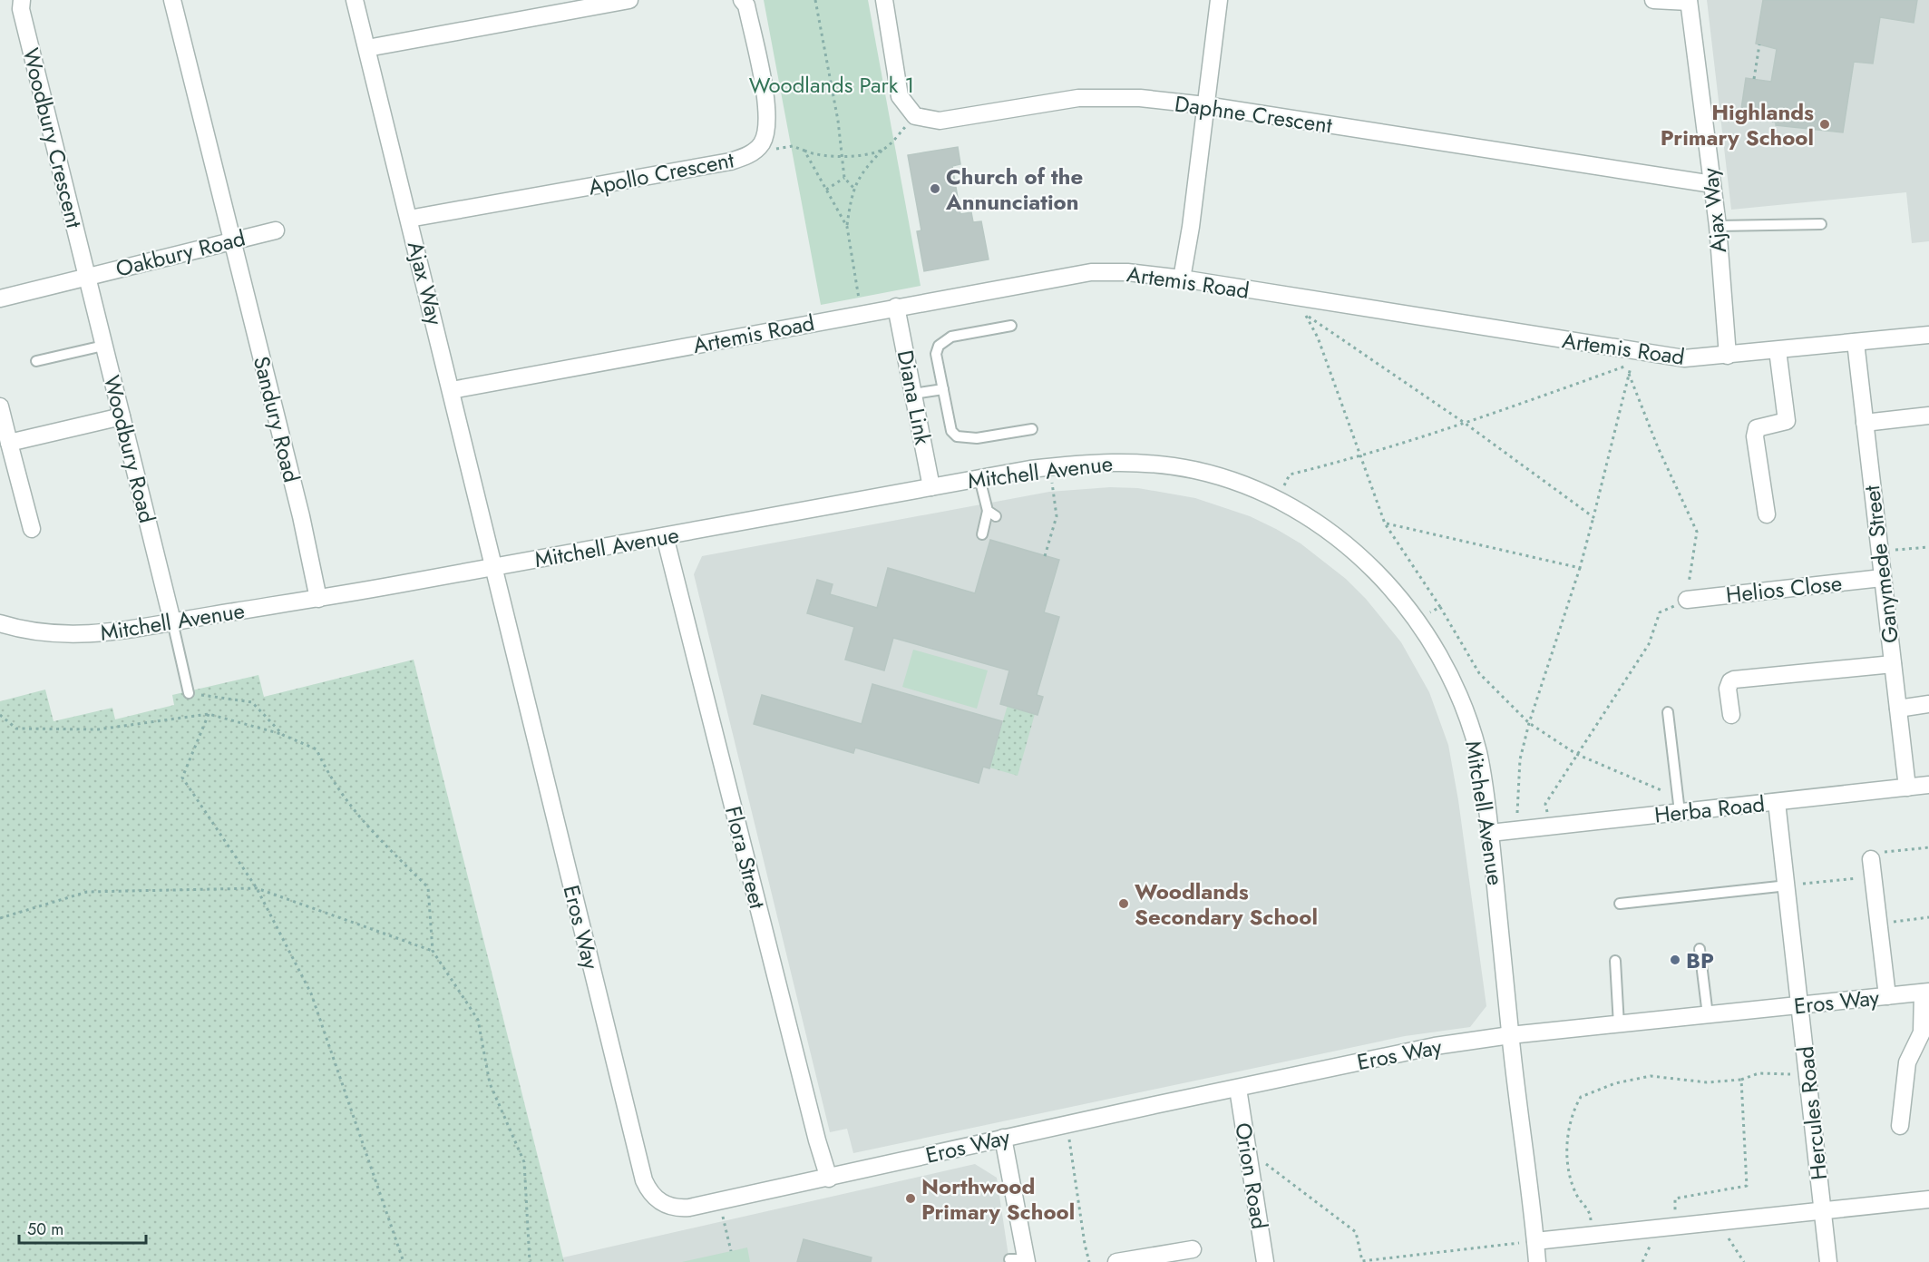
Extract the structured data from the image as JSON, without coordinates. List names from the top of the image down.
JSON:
{
  "streets": {
    "street": [
      "Daphne Crescent",
      "Woodbury Crescent",
      "Apollo Crescent",
      "Ajax Way",
      "Oakbury Road",
      "Artemis Road",
      "Diana Link",
      "Sandury Road",
      "Woodbury Road",
      "Mitchell Avenue",
      "Ganymede Street",
      "Helios Close",
      "Herba Road",
      "Flora Street",
      "Eros Way",
      "Hercules Road",
      "Orion Road"
    ]
  },
  "crossings": [
    ["Daphne Crescent", "Ajax Way"],
    ["Woodbury Crescent", "Oakbury Road"],
    ["Woodbury Crescent", "Woodbury Road"],
    ["Apollo Crescent", "Ajax Way"],
    ["Ajax Way", "Artemis Road"],
    ["Ajax Way", "Mitchell Avenue"],
    ["Ajax Way", "Eros Way"],
    ["Oakbury Road", "Sandury Road"],
    ["Oakbury Road", "Woodbury Road"],
    ["Artemis Road", "Diana Link"],
    ["Artemis Road", "Ganymede Street"],
    ["Diana Link", "Mitchell Avenue"],
    ["Sandury Road", "Mitchell Avenue"],
    ["Woodbury Road", "Mitchell Avenue"],
    ["Mitchell Avenue", "Herba Road"],
    ["Mitchell Avenue", "Flora Street"],
    ["Mitchell Avenue", "Eros Way"],
    ["Ganymede Street", "Helios Close"],
    ["Ganymede Street", "Herba Road"],
    ["Herba Road", "Hercules Road"],
    ["Flora Street", "Eros Way"],
    ["Eros Way", "Hercules Road"],
    ["Eros Way", "Orion Road"]
  ],
  "parks": ["Woodlands Park 1"],
  "places": [
    "Highlands Primary School",
    "Church of the Annunciation",
    "Woodlands Secondary School",
    "BP",
    "Northwood Primary School"
  ],
  "scale_bar": "50 m"
}
